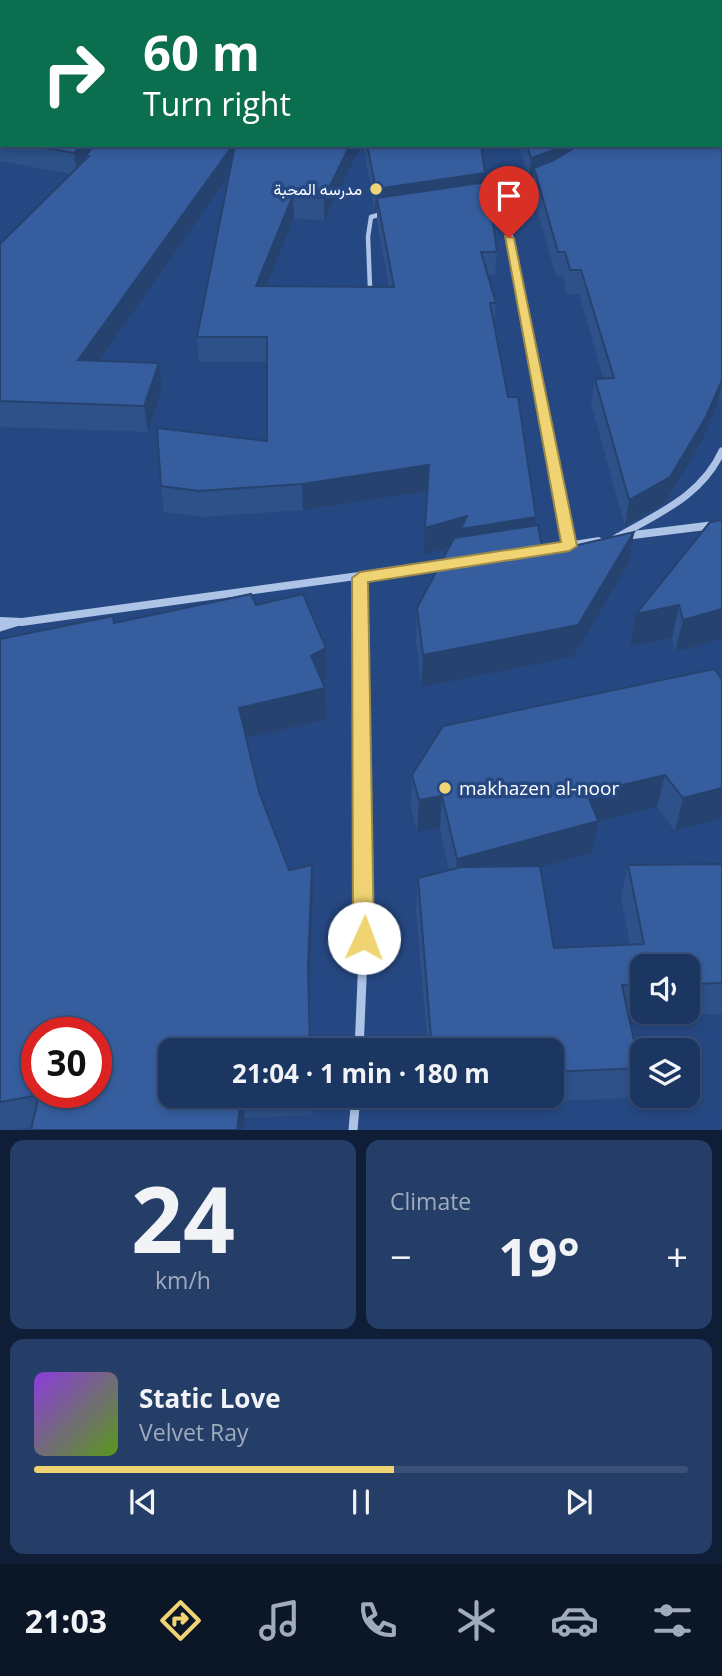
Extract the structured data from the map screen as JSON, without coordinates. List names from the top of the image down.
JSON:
{
  "places": ["مدرسه المحبة", "makhazen al-noor"],
  "page": {
    "turn": ["60 m", "Turn right"],
    "limit": "30",
    "trip": "21:04 · 1 min · 180 m",
    "tile": [
      ["24", "km/h"],
      "Climate"
    ],
    "heat": ["−", "19°", "+"],
    "song": ["Static Love", "Velvet Ray"],
    "tabs": "21:03"
  }
}
